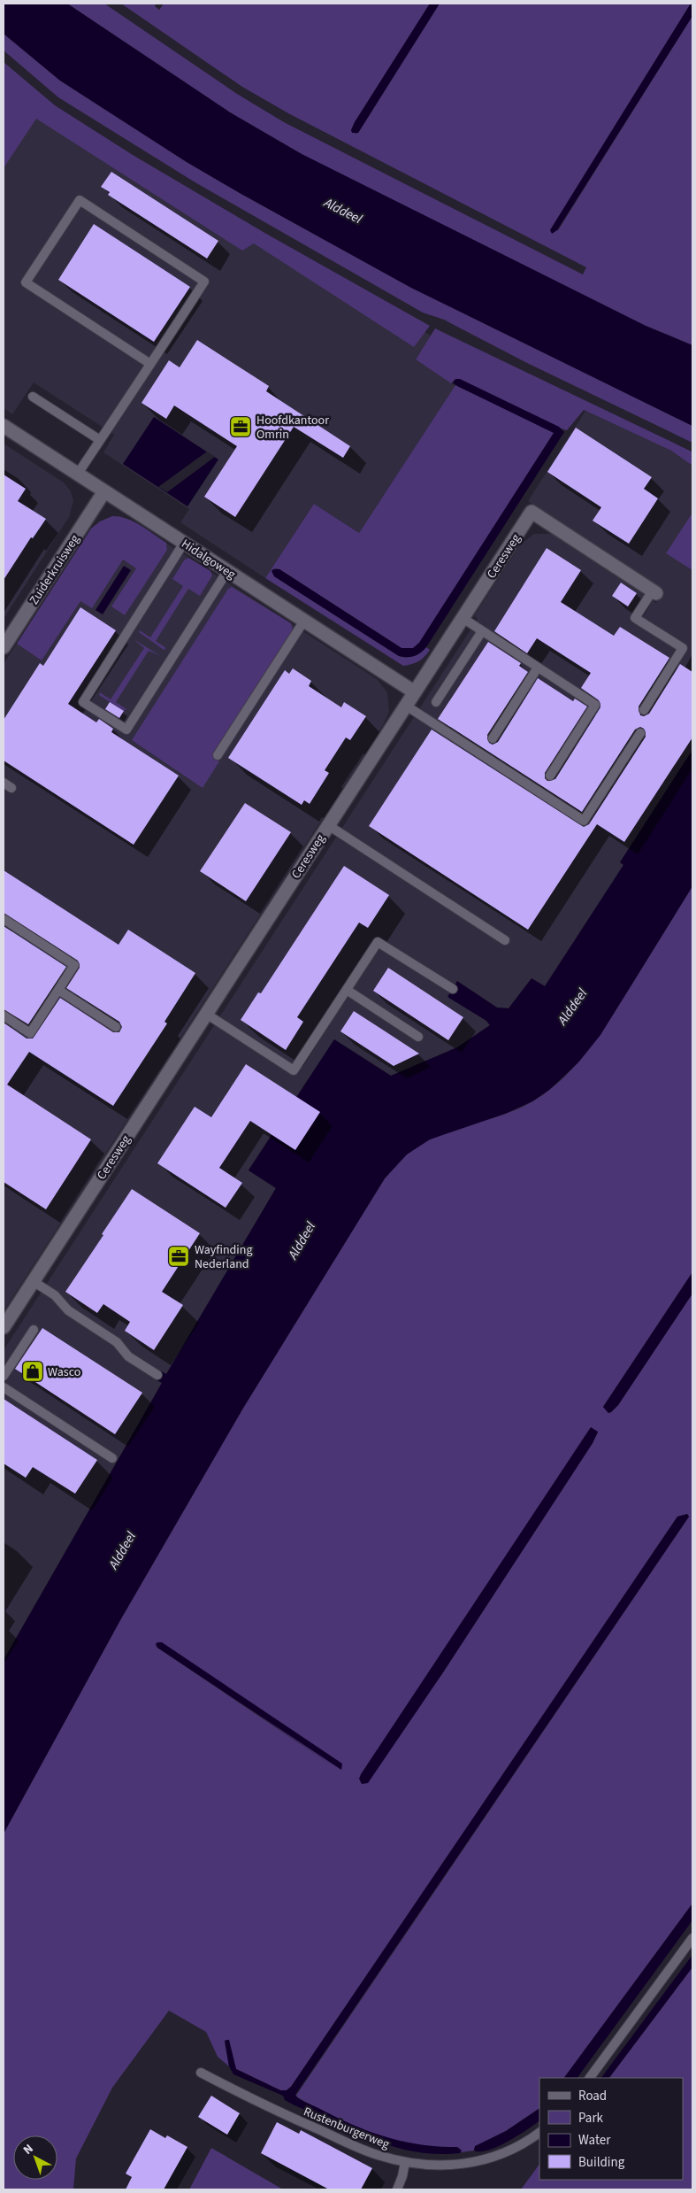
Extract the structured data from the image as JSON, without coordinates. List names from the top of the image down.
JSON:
{
  "streets": {
    "street": ["Ceresweg", "Hidalgoweg", "Zuiderkruisweg"],
    "lane": ["Rustenburgerweg"]
  },
  "crossings": [
    ["Ceresweg", "Hidalgoweg"],
    ["Hidalgoweg", "Zuiderkruisweg"]
  ],
  "water": ["Alddeel"],
  "places": {
    "office": ["Hoofdkantoor Omrin", "Wayfinding Nederland"],
    "shop": ["Wasco"]
  },
  "legend": [
    "Road",
    "Park",
    "Water",
    "Building"
  ],
  "north": "top left"
}
